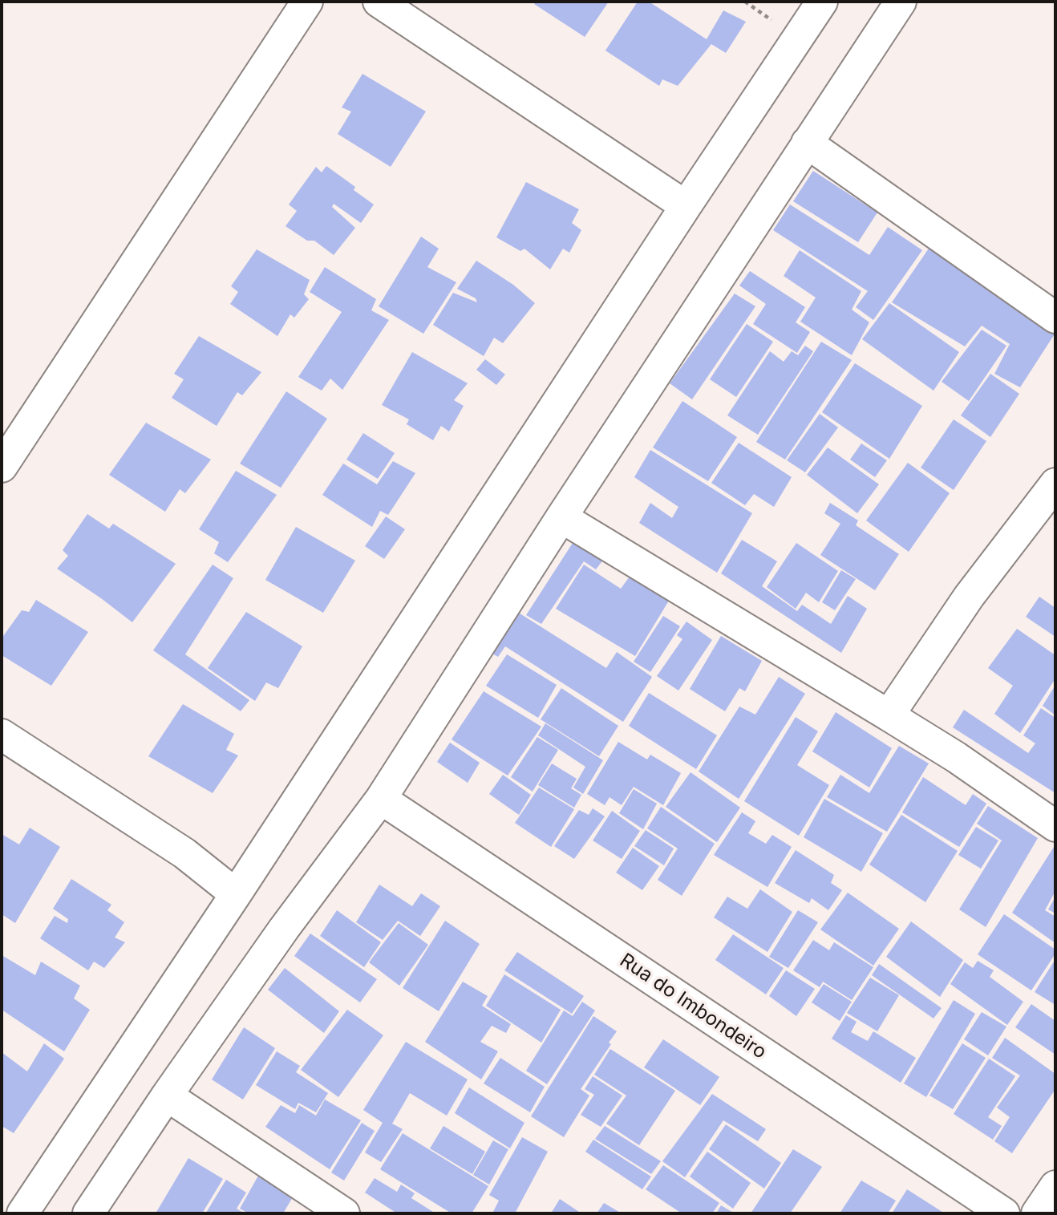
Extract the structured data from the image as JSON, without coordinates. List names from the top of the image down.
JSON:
{
  "streets": {
    "street": ["Rua do Imbondeiro"]
  }
}
